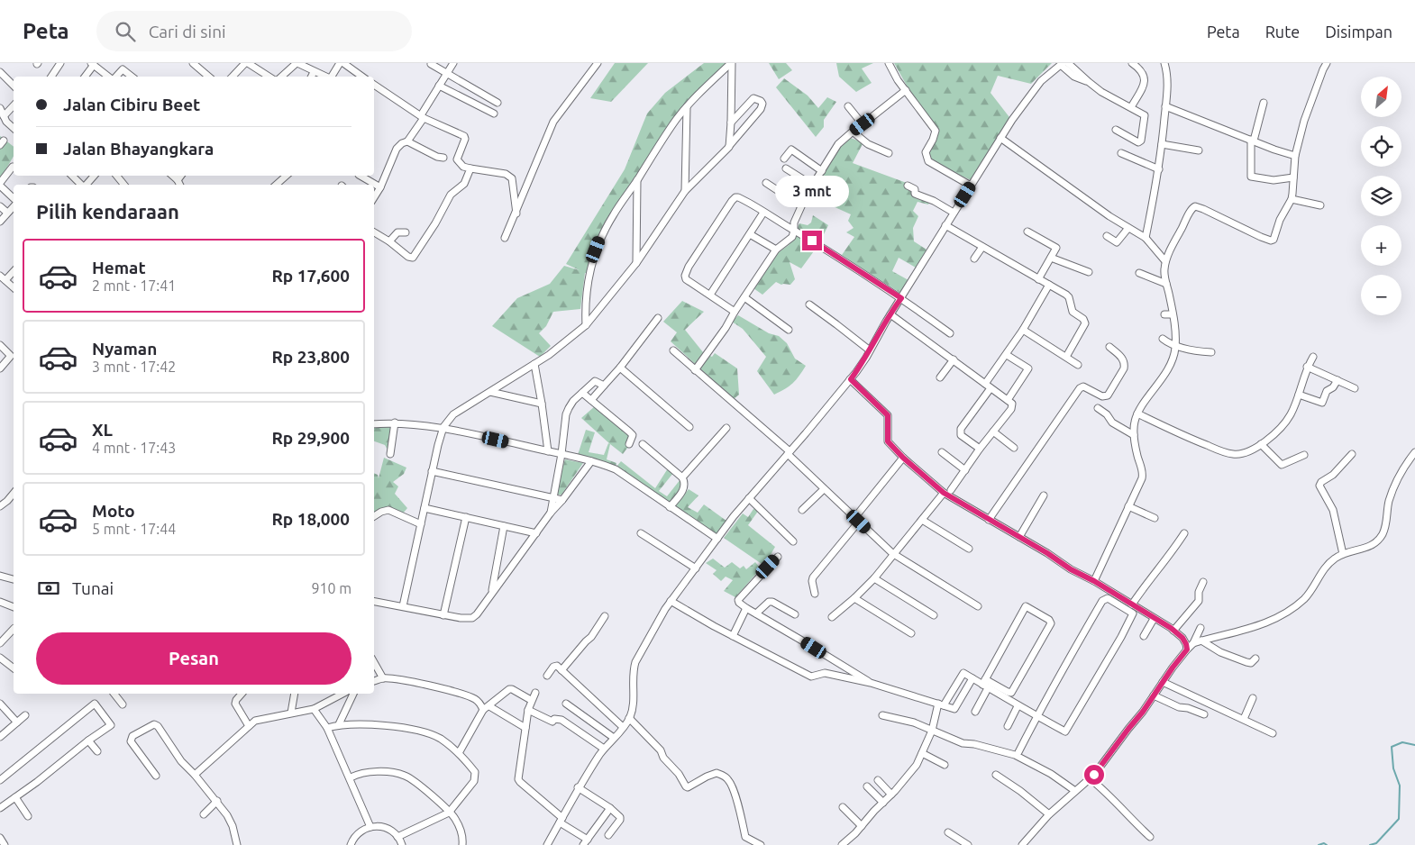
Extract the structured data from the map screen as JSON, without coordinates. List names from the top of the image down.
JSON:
{
  "north": "top right",
  "page": {
    "header": "Peta",
    "search": "Cari di sini",
    "nav": ["Peta", "Rute", "Disimpan"],
    "map_buttons": ["+", "−"],
    "banner": ["Jalan Cibiru Beet", "Jalan Bhayangkara"],
    "bubble": "3 mnt",
    "heading": "Pilih kendaraan",
    "list": [
      {
        "name": "Hemat",
        "note": "2 mnt · 17:41",
        "value": "Rp 17,600"
      },
      {
        "name": "Nyaman",
        "note": "3 mnt · 17:42",
        "value": "Rp 23,800"
      },
      {
        "name": "XL",
        "note": "4 mnt · 17:43",
        "value": "Rp 29,900"
      },
      {
        "name": "Moto",
        "note": "5 mnt · 17:44",
        "value": "Rp 18,000"
      }
    ],
    "pay": ["Tunai", "910 m"],
    "buttons": "Pesan"
  }
}
